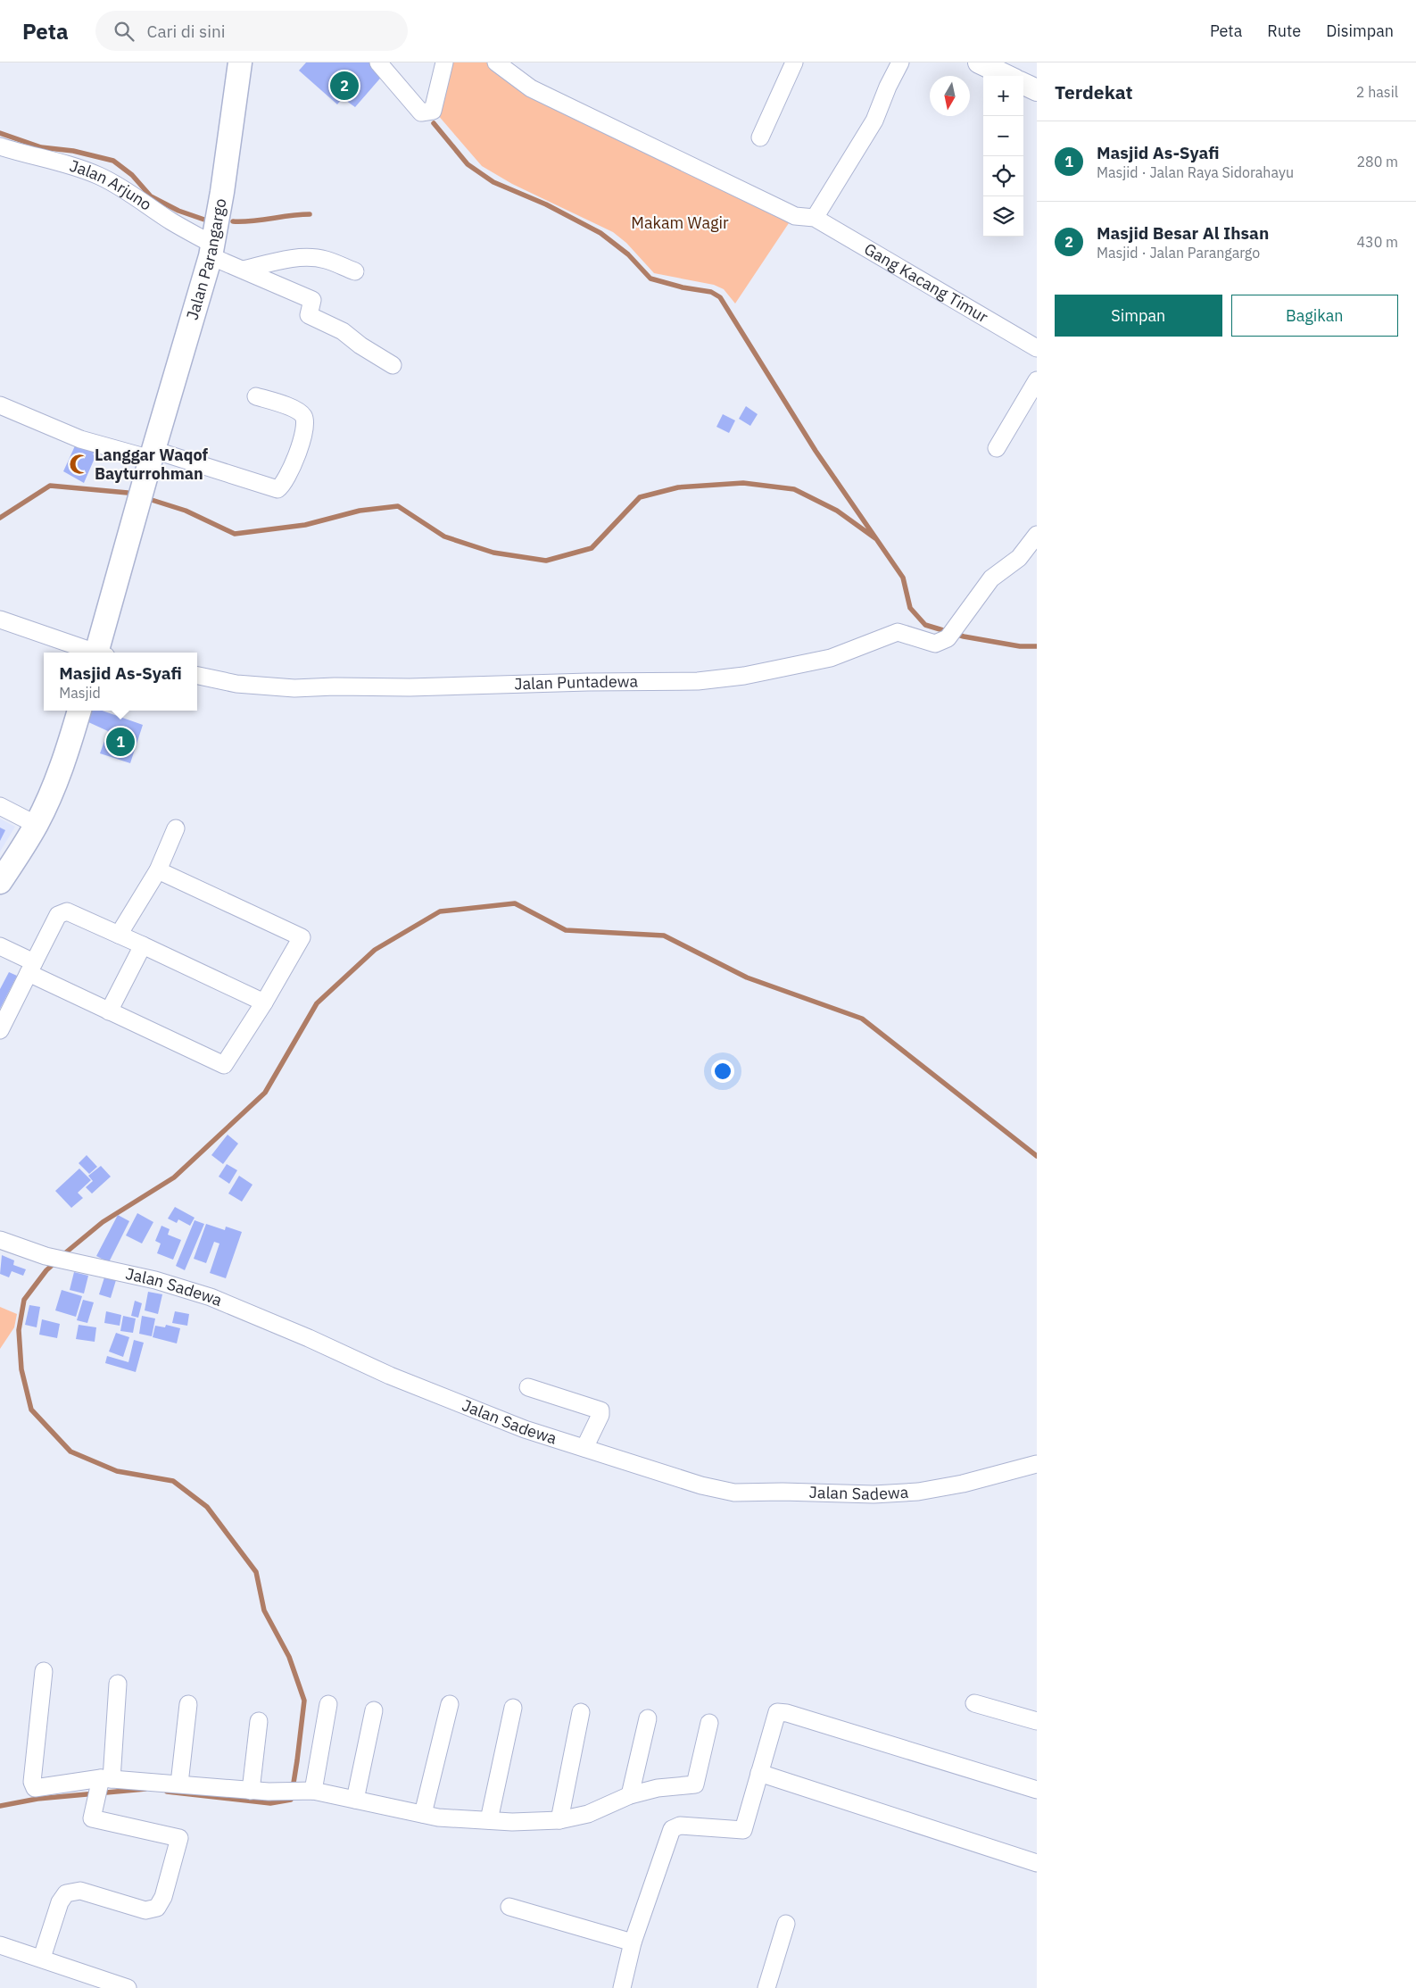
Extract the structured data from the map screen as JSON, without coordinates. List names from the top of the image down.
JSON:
{
  "streets": {
    "main road": ["Jalan Parangargo"],
    "street": [
      "Jalan Arjuno",
      "Gang Kacang Timur",
      "Jalan Puntadewa",
      "Jalan Sadewa"
    ]
  },
  "crossings": [
    ["Jalan Arjuno", "Jalan Parangargo"]
  ],
  "parks": ["Makam Wagir"],
  "places": {
    "mosque": ["Langgar Waqof Bayturrohman"]
  },
  "north": "bottom",
  "page": {
    "header": "Peta",
    "search": "Cari di sini",
    "nav": ["Peta", "Rute", "Disimpan"],
    "heading": ["Terdekat", "2 hasil"],
    "pins": ["2", "1"],
    "map_buttons": ["+", "−"],
    "list": [
      {
        "mark": "1",
        "name": "Masjid As-Syafi",
        "note": "Masjid · Jalan Raya Sidorahayu",
        "value": "280 m"
      },
      {
        "mark": "2",
        "name": "Masjid Besar Al Ihsan",
        "note": "Masjid · Jalan Parangargo",
        "value": "430 m"
      }
    ],
    "buttons": ["Simpan", "Bagikan"],
    "popup": ["Masjid As-Syafi", "Masjid"]
  }
}
